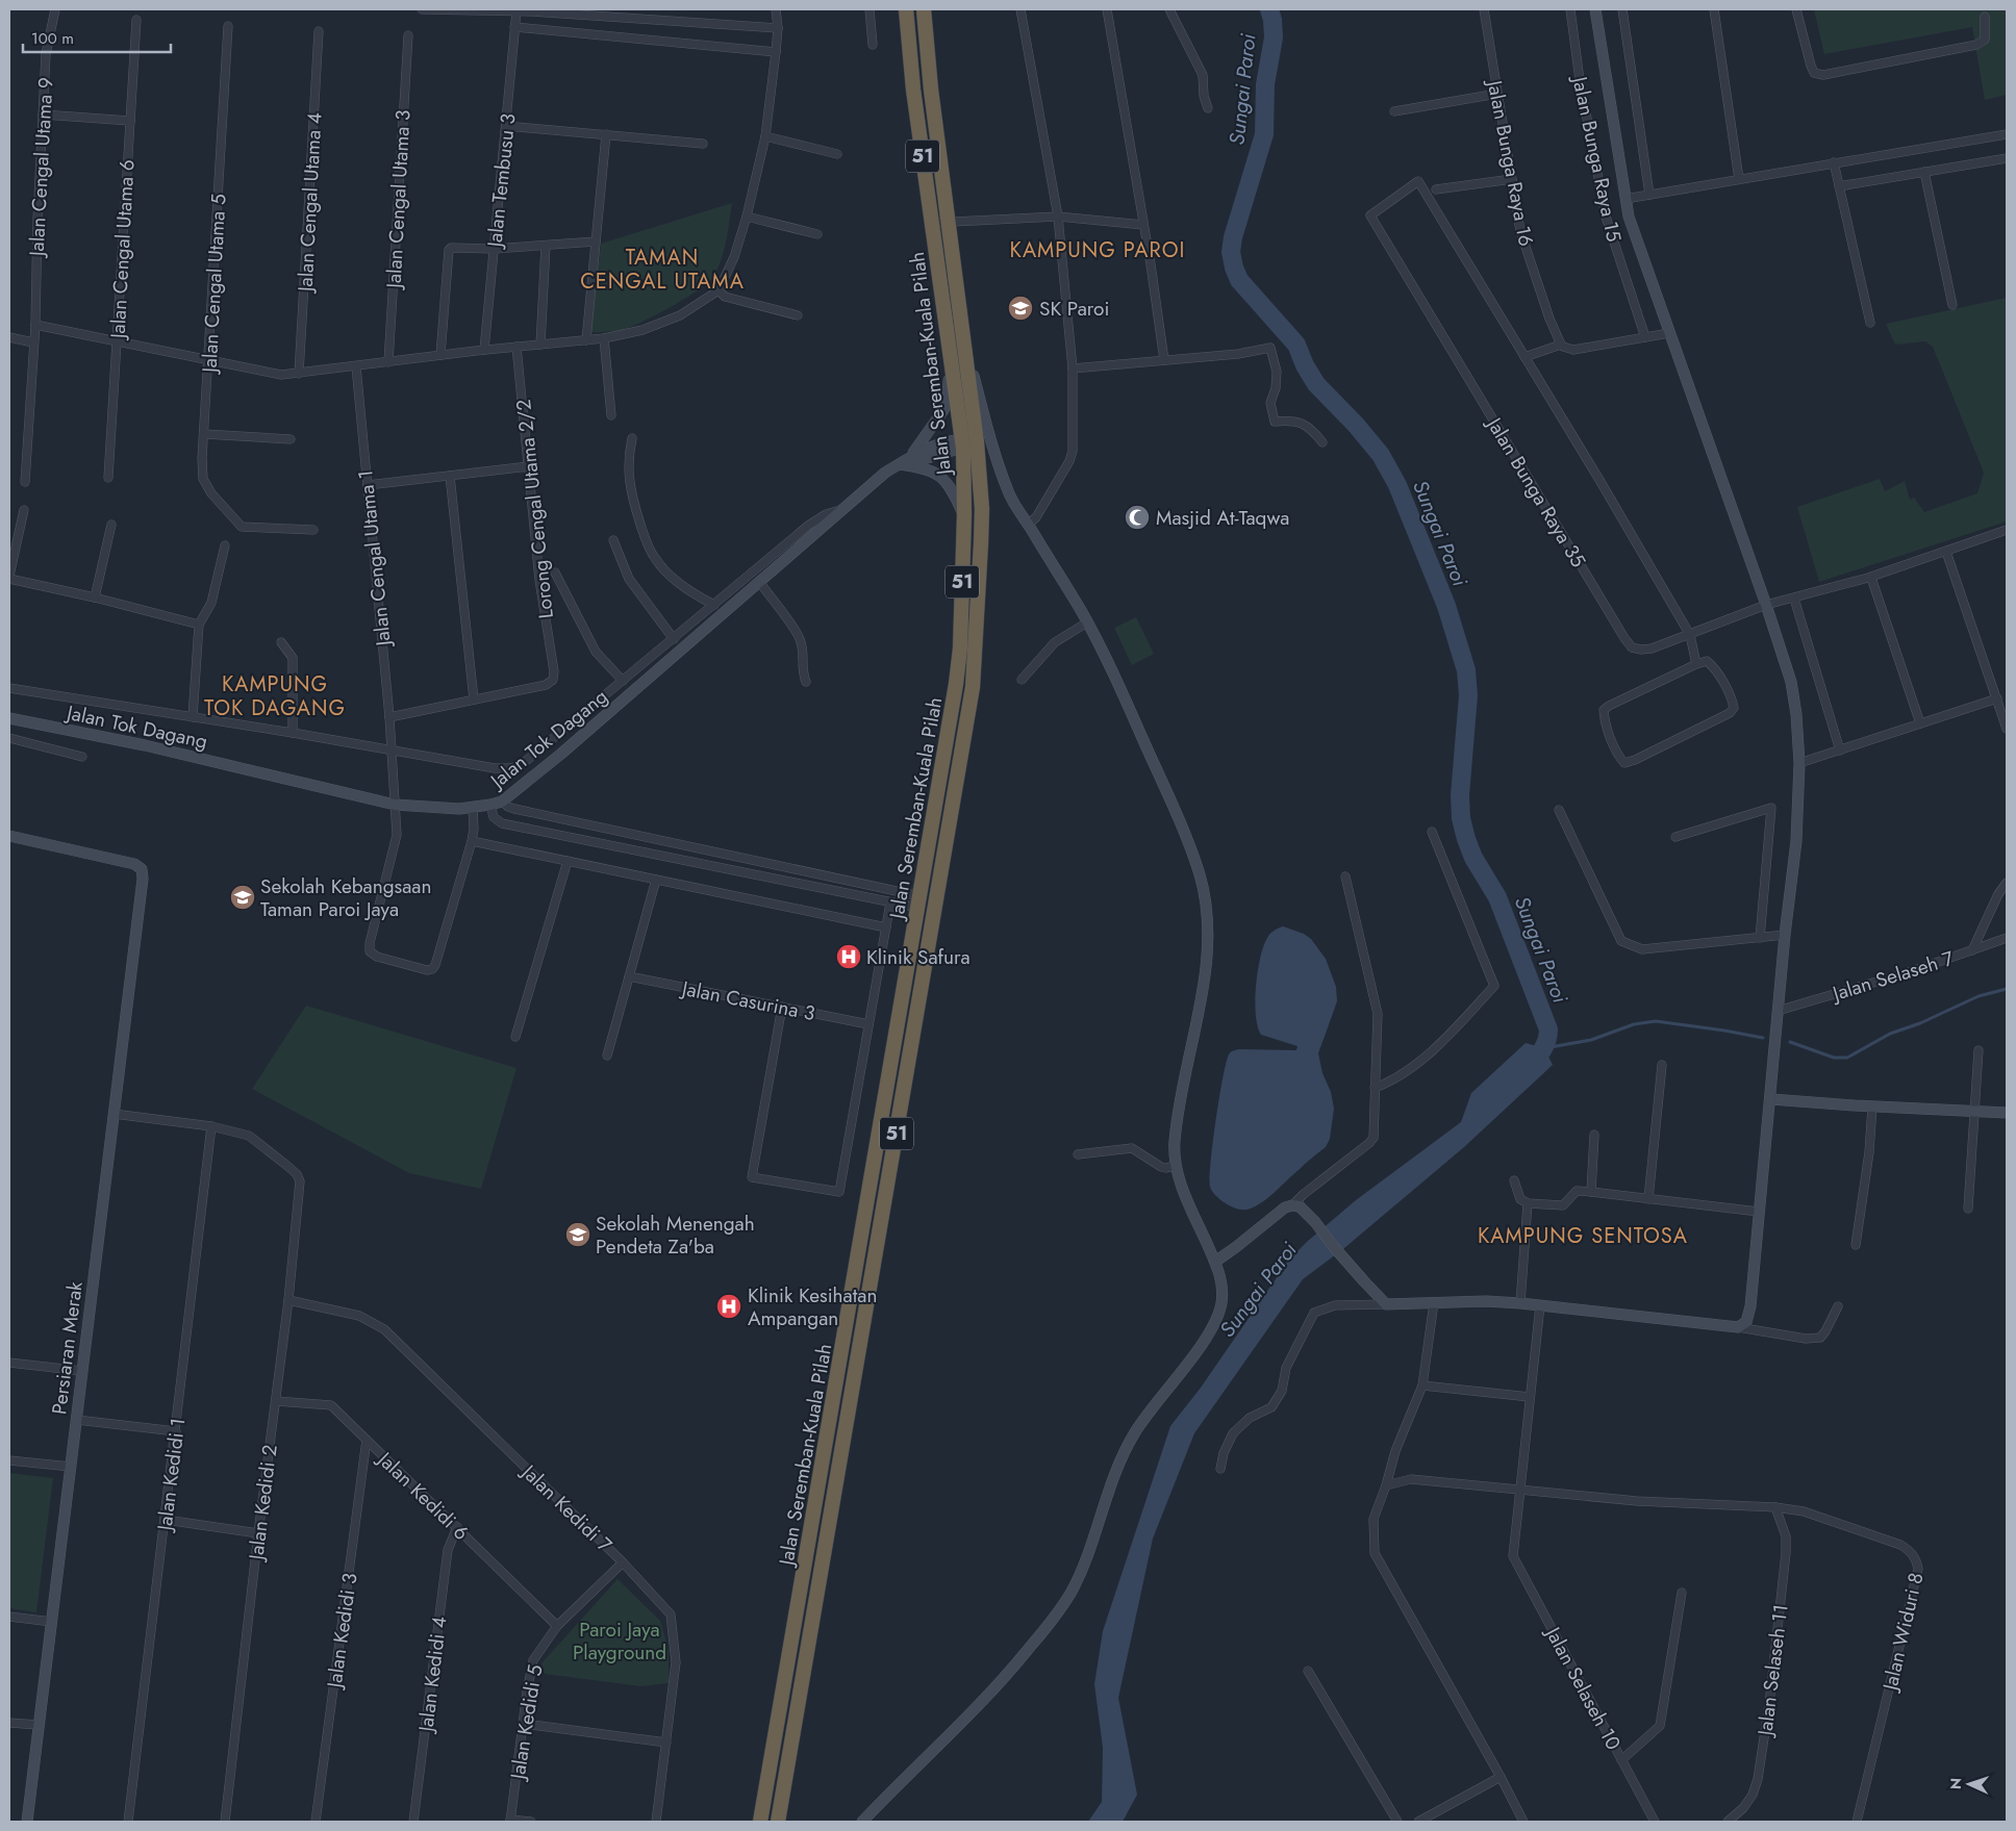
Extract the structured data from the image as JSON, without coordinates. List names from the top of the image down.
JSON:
{
  "streets": {
    "highway": ["51", "Jalan Seremban-Kuala Pilah"],
    "street": [
      "Jalan Bunga Raya 15",
      "Jalan Bunga Raya 16",
      "Jalan Cengal Utama 9",
      "Jalan Tembusu 3",
      "Jalan Cengal Utama 3",
      "Jalan Cengal Utama 4",
      "Jalan Cengal Utama 6",
      "Jalan Cengal Utama 5",
      "Jalan Bunga Raya 35",
      "Lorong Cengal Utama 2/2",
      "Jalan Cengal Utama 1",
      "Jalan Tok Dagang",
      "Jalan Selaseh 7",
      "Jalan Casurina 3",
      "Persiaran Merak",
      "Jalan Kedidi 1",
      "Jalan Kedidi 6",
      "Jalan Kedidi 2",
      "Jalan Kedidi 7",
      "Jalan Kedidi 3",
      "Jalan Widuri 8",
      "Jalan Selaseh 11",
      "Jalan Kedidi 4",
      "Jalan Selaseh 10",
      "Jalan Kedidi 5"
    ]
  },
  "crossings": [
    ["Jalan Seremban-Kuala Pilah", "Jalan Tok Dagang"],
    ["Jalan Cengal Utama 1", "Jalan Tok Dagang"],
    ["Jalan Kedidi 1", "Jalan Kedidi 2"],
    ["Jalan Kedidi 6", "Jalan Kedidi 2"],
    ["Jalan Kedidi 6", "Jalan Kedidi 3"],
    ["Jalan Kedidi 6", "Jalan Kedidi 4"],
    ["Jalan Kedidi 6", "Jalan Kedidi 5"],
    ["Jalan Kedidi 2", "Jalan Kedidi 7"],
    ["Jalan Kedidi 7", "Jalan Kedidi 5"],
    ["Jalan Widuri 8", "Jalan Selaseh 11"],
    ["Jalan Widuri 8", "Jalan Selaseh 10"]
  ],
  "districts": [
    "KAMPUNG PAROI",
    "TAMAN CENGAL UTAMA",
    "KAMPUNG TOK DAGANG",
    "KAMPUNG SENTOSA"
  ],
  "water": ["Sungai Paroi"],
  "parks": ["Paroi Jaya Playground"],
  "places": {
    "school or university": ["SK Paroi", "Sekolah Kebangsaan Taman Paroi Jaya", "Sekolah Menengah Pendeta Za'ba"],
    "mosque": ["Masjid At-Taqwa"],
    "hospital": ["Klinik Safura", "Klinik Kesihatan Ampangan"]
  },
  "scale_bar": "100 m",
  "north": "left"
}
